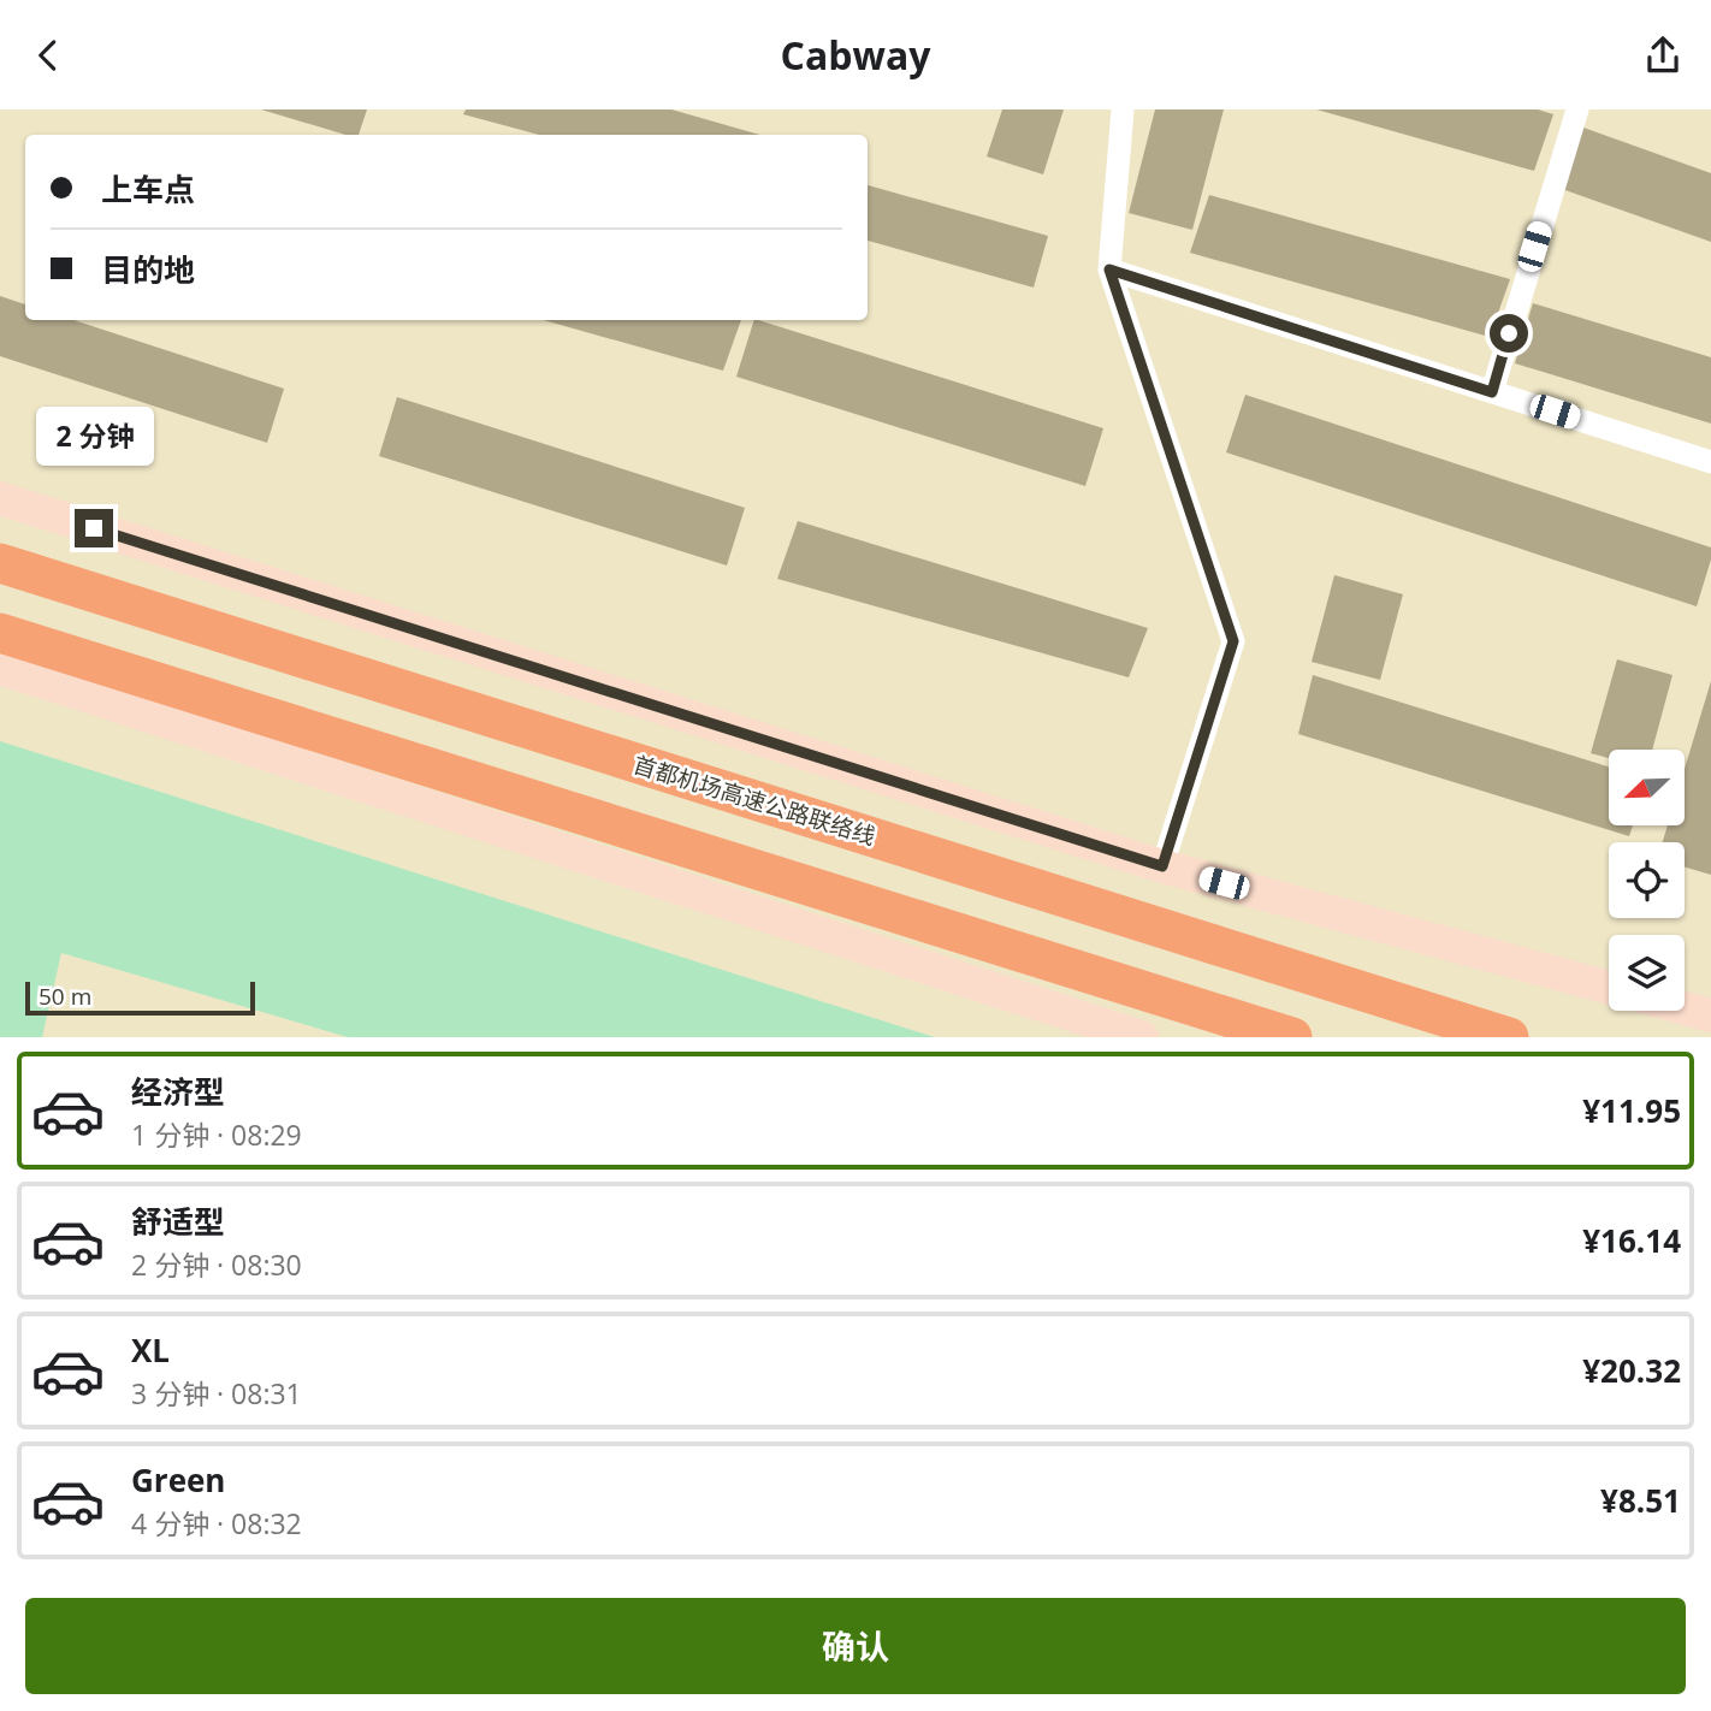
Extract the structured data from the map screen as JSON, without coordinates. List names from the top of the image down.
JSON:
{
  "streets": {
    "highway": ["首都机场高速公路联络线"]
  },
  "scale_bar": "50 m",
  "north": "bottom left",
  "page": {
    "header": "Cabway",
    "banner": ["上车点", "目的地"],
    "bubble": "2 分钟",
    "scale": "50 m",
    "list": [
      {
        "name": "经济型",
        "note": "1 分钟 · 08:29",
        "value": "¥11.95"
      },
      {
        "name": "舒适型",
        "note": "2 分钟 · 08:30",
        "value": "¥16.14"
      },
      {
        "name": "XL",
        "note": "3 分钟 · 08:31",
        "value": "¥20.32"
      },
      {
        "name": "Green",
        "note": "4 分钟 · 08:32",
        "value": "¥8.51"
      }
    ],
    "buttons": "确认"
  }
}
